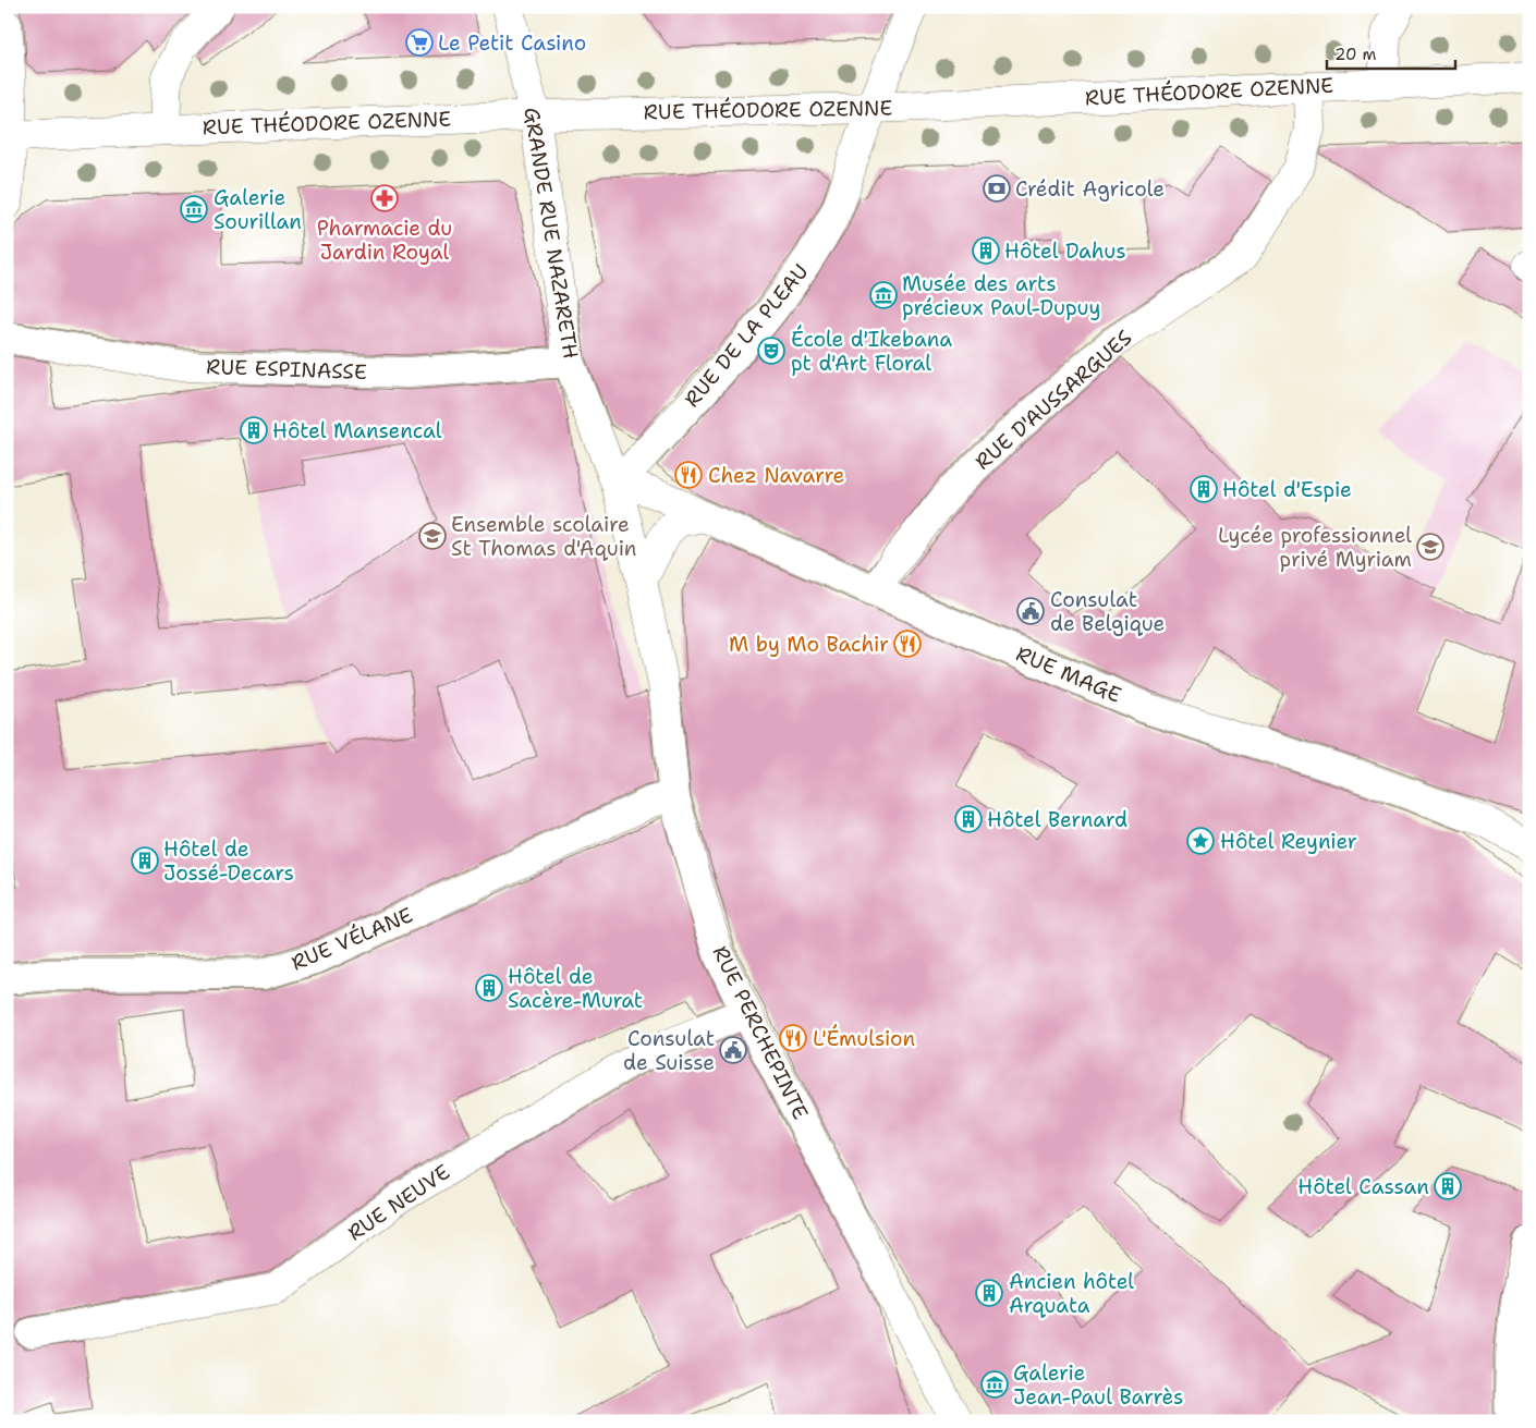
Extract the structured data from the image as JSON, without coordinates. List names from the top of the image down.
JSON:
{
  "streets": {
    "street": [
      "RUE THÉODORE OZENNE",
      "GRANDE RUE NAZARETH",
      "RUE DE LA PLEAU",
      "RUE ESPINASSE",
      "RUE D'AUSSARGUES",
      "RUE MAGE",
      "RUE VÉLANE",
      "RUE PERCHEPINTE",
      "RUE NEUVE"
    ]
  },
  "crossings": [
    ["RUE THÉODORE OZENNE", "GRANDE RUE NAZARETH"],
    ["RUE THÉODORE OZENNE", "RUE DE LA PLEAU"],
    ["RUE THÉODORE OZENNE", "RUE D'AUSSARGUES"],
    ["GRANDE RUE NAZARETH", "RUE DE LA PLEAU"],
    ["GRANDE RUE NAZARETH", "RUE ESPINASSE"],
    ["GRANDE RUE NAZARETH", "RUE MAGE"],
    ["GRANDE RUE NAZARETH", "RUE PERCHEPINTE"],
    ["RUE DE LA PLEAU", "RUE MAGE"],
    ["RUE D'AUSSARGUES", "RUE MAGE"],
    ["RUE VÉLANE", "RUE PERCHEPINTE"],
    ["RUE PERCHEPINTE", "RUE NEUVE"]
  ],
  "places": {
    "supermarket": ["Le Petit Casino"],
    "bank": ["Crédit Agricole"],
    "pharmacy": ["Pharmacie du Jardin Royal"],
    "museum": ["Galerie Sourillan", "Musée des arts précieux Paul-Dupuy", "Galerie Jean-Paul Barrès"],
    "building": [
      "Hôtel Dahus",
      "Hôtel Mansencal",
      "Hôtel d'Espie",
      "Hôtel Bernard",
      "Hôtel de Jossé-Decars",
      "Hôtel de Sacère-Murat",
      "Hôtel Cassan",
      "Ancien hôtel Arquata"
    ],
    "theatre": ["École d'Ikebana pt d'Art Floral"],
    "restaurant": ["Chez Navarre", "M by Mo Bachir", "L'Émulsion"],
    "school or university": ["Ensemble scolaire St Thomas d'Aquin", "Lycée professionnel privé Myriam"],
    "public building": ["Consulat de Belgique", "Consulat de Suisse"],
    "place": ["Hôtel Reynier"]
  },
  "scale_bar": "20 m"
}
